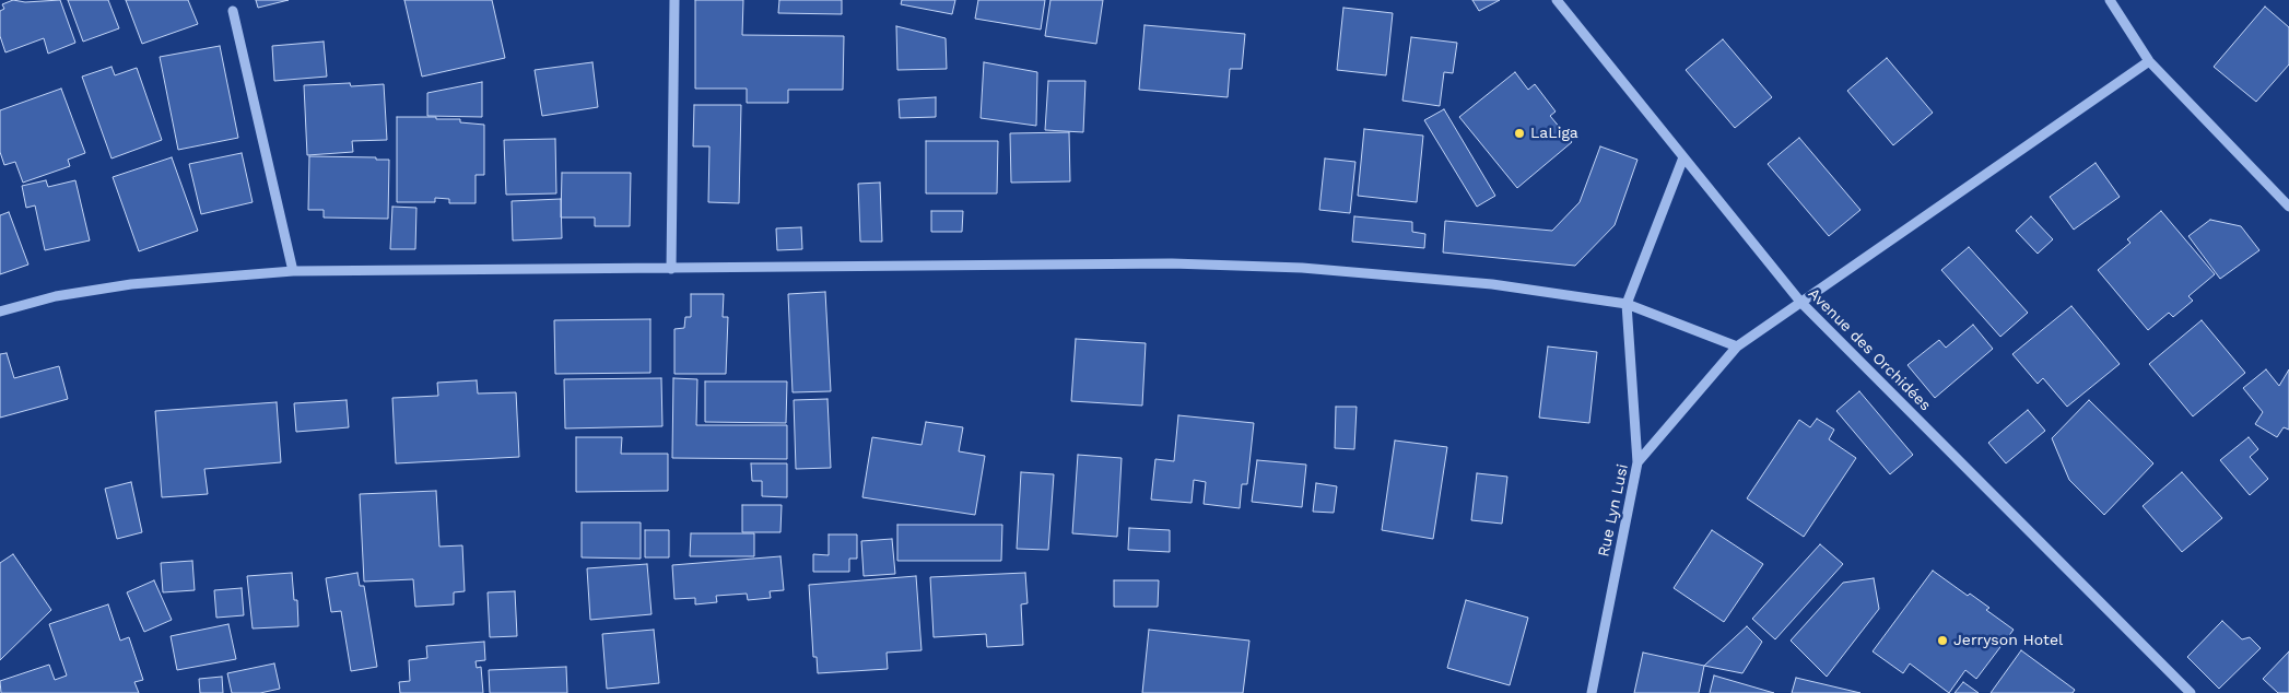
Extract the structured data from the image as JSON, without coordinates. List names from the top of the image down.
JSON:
{
  "streets": {
    "street": ["Avenue des Orchidées", "Rue Lyn Lusi"]
  },
  "crossings": [
    ["Avenue des Orchidées", "Rue Lyn Lusi"]
  ],
  "places": ["LaLiga", "Jerryson Hotel"]
}
